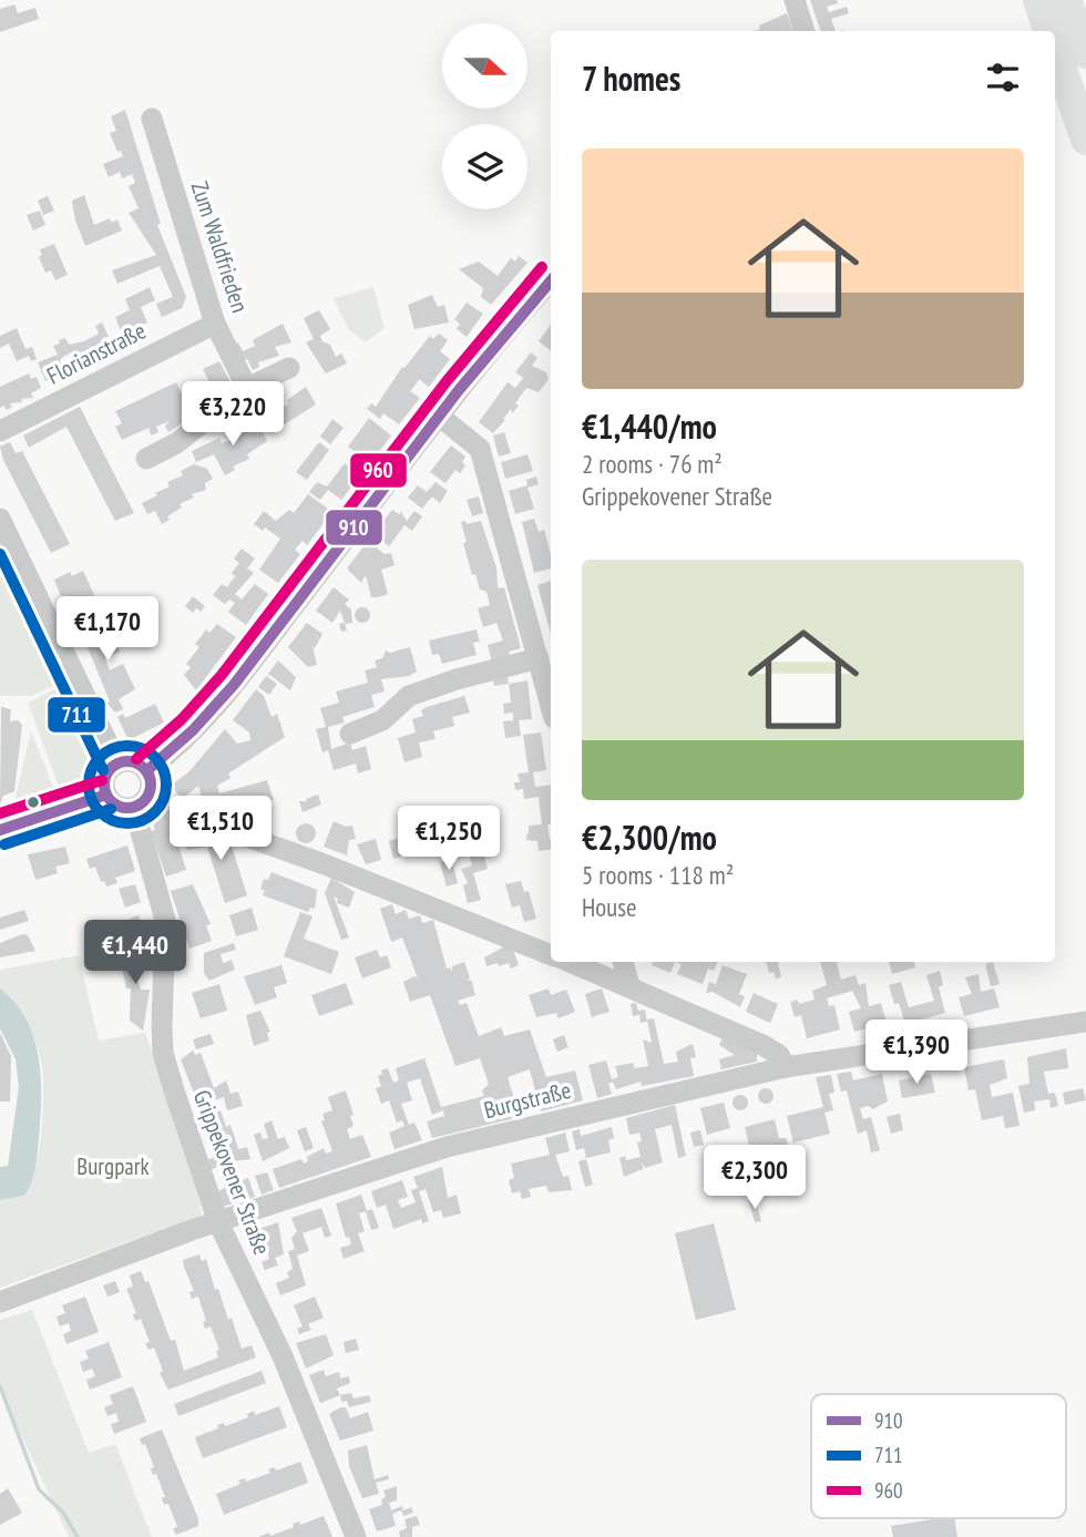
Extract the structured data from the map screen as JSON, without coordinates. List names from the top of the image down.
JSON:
{
  "streets": {
    "street": [
      "Zum Waldfrieden",
      "Florianstraße",
      "Burgstraße",
      "Grippekovener Straße"
    ]
  },
  "crossings": [
    ["Zum Waldfrieden", "Florianstraße"],
    ["Burgstraße", "Grippekovener Straße"]
  ],
  "parks": ["Burgpark"],
  "lines": ["transit line 960", "transit line 910", "transit line 711"],
  "legend": ["910", "711", "960"],
  "north": "right",
  "page": {
    "heading": "7 homes",
    "list": [
      {
        "name": "€1,440/mo",
        "note": "2 rooms · 76 m² · Grippekovener Straße"
      },
      {
        "name": "€2,300/mo",
        "note": "5 rooms · 118 m² · House"
      }
    ],
    "price": [
      "€3,220",
      "€1,170",
      "€1,510",
      "€1,250",
      "€1,440",
      "€1,390",
      "€2,300"
    ]
  }
}
